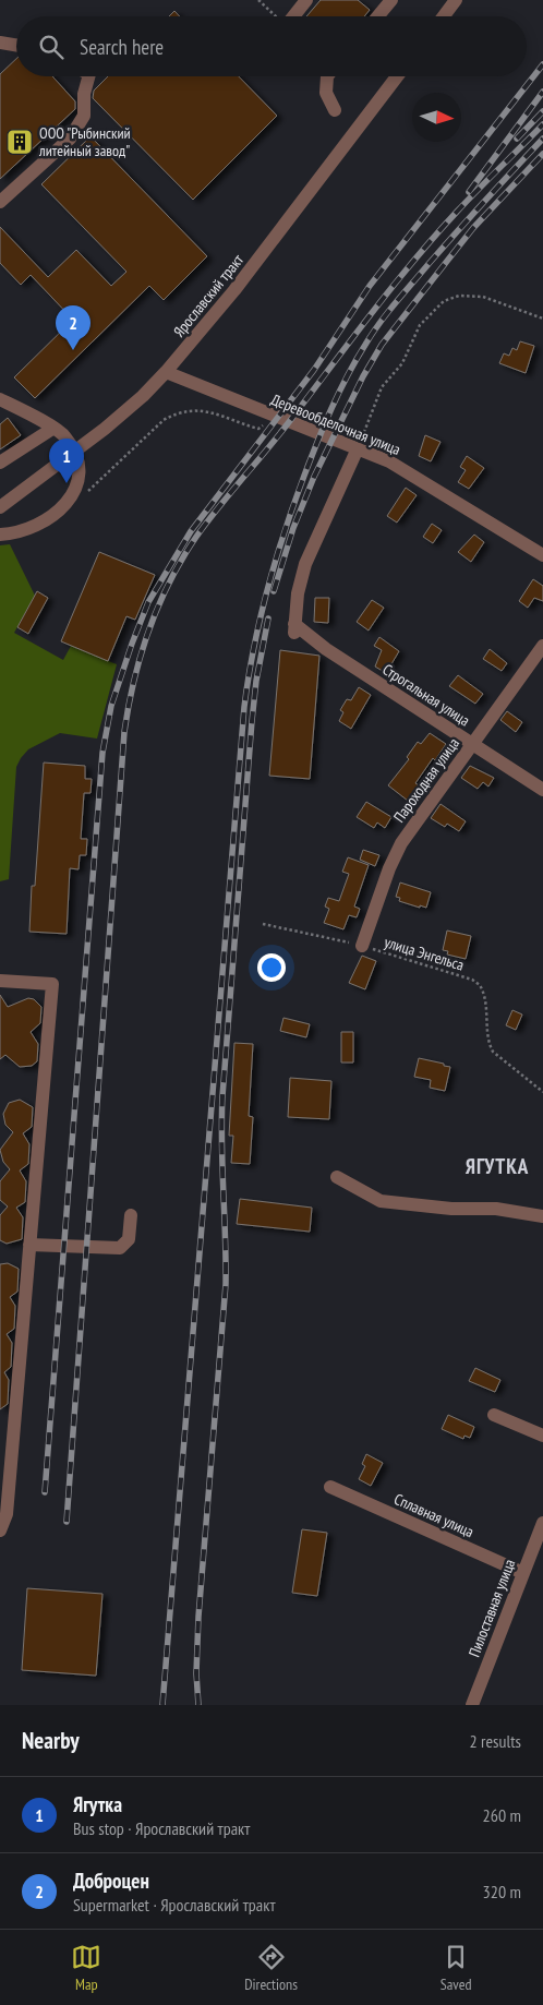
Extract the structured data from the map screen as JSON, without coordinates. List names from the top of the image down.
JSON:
{
  "streets": {
    "street": [
      "Ярославский тракт",
      "Деревообделочная улица",
      "Строгальная улица",
      "Пароходная улица",
      "Сплавная улица",
      "Пилоставная улица"
    ],
    "path": ["улица Энгельса"]
  },
  "crossings": [
    ["Ярославский тракт", "Деревообделочная улица"],
    ["Деревообделочная улица", "Строгальная улица"],
    ["Строгальная улица", "Пароходная улица"],
    ["Пароходная улица", "улица Энгельса"],
    ["Сплавная улица", "Пилоставная улица"]
  ],
  "districts": ["ЯГУТКА"],
  "places": {
    "building": ["ООО \"Рыбинский литейный завод\""]
  },
  "north": "right",
  "page": {
    "search": "Search here",
    "pins": ["2", "1"],
    "heading": ["Nearby", "2 results"],
    "list": [
      {
        "mark": "1",
        "name": "Ягутка",
        "note": "Bus stop · Ярославский тракт",
        "value": "260 m"
      },
      {
        "mark": "2",
        "name": "Доброцен",
        "note": "Supermarket · Ярославский тракт",
        "value": "320 m"
      }
    ],
    "nav": ["Map", "Directions", "Saved"]
  }
}
